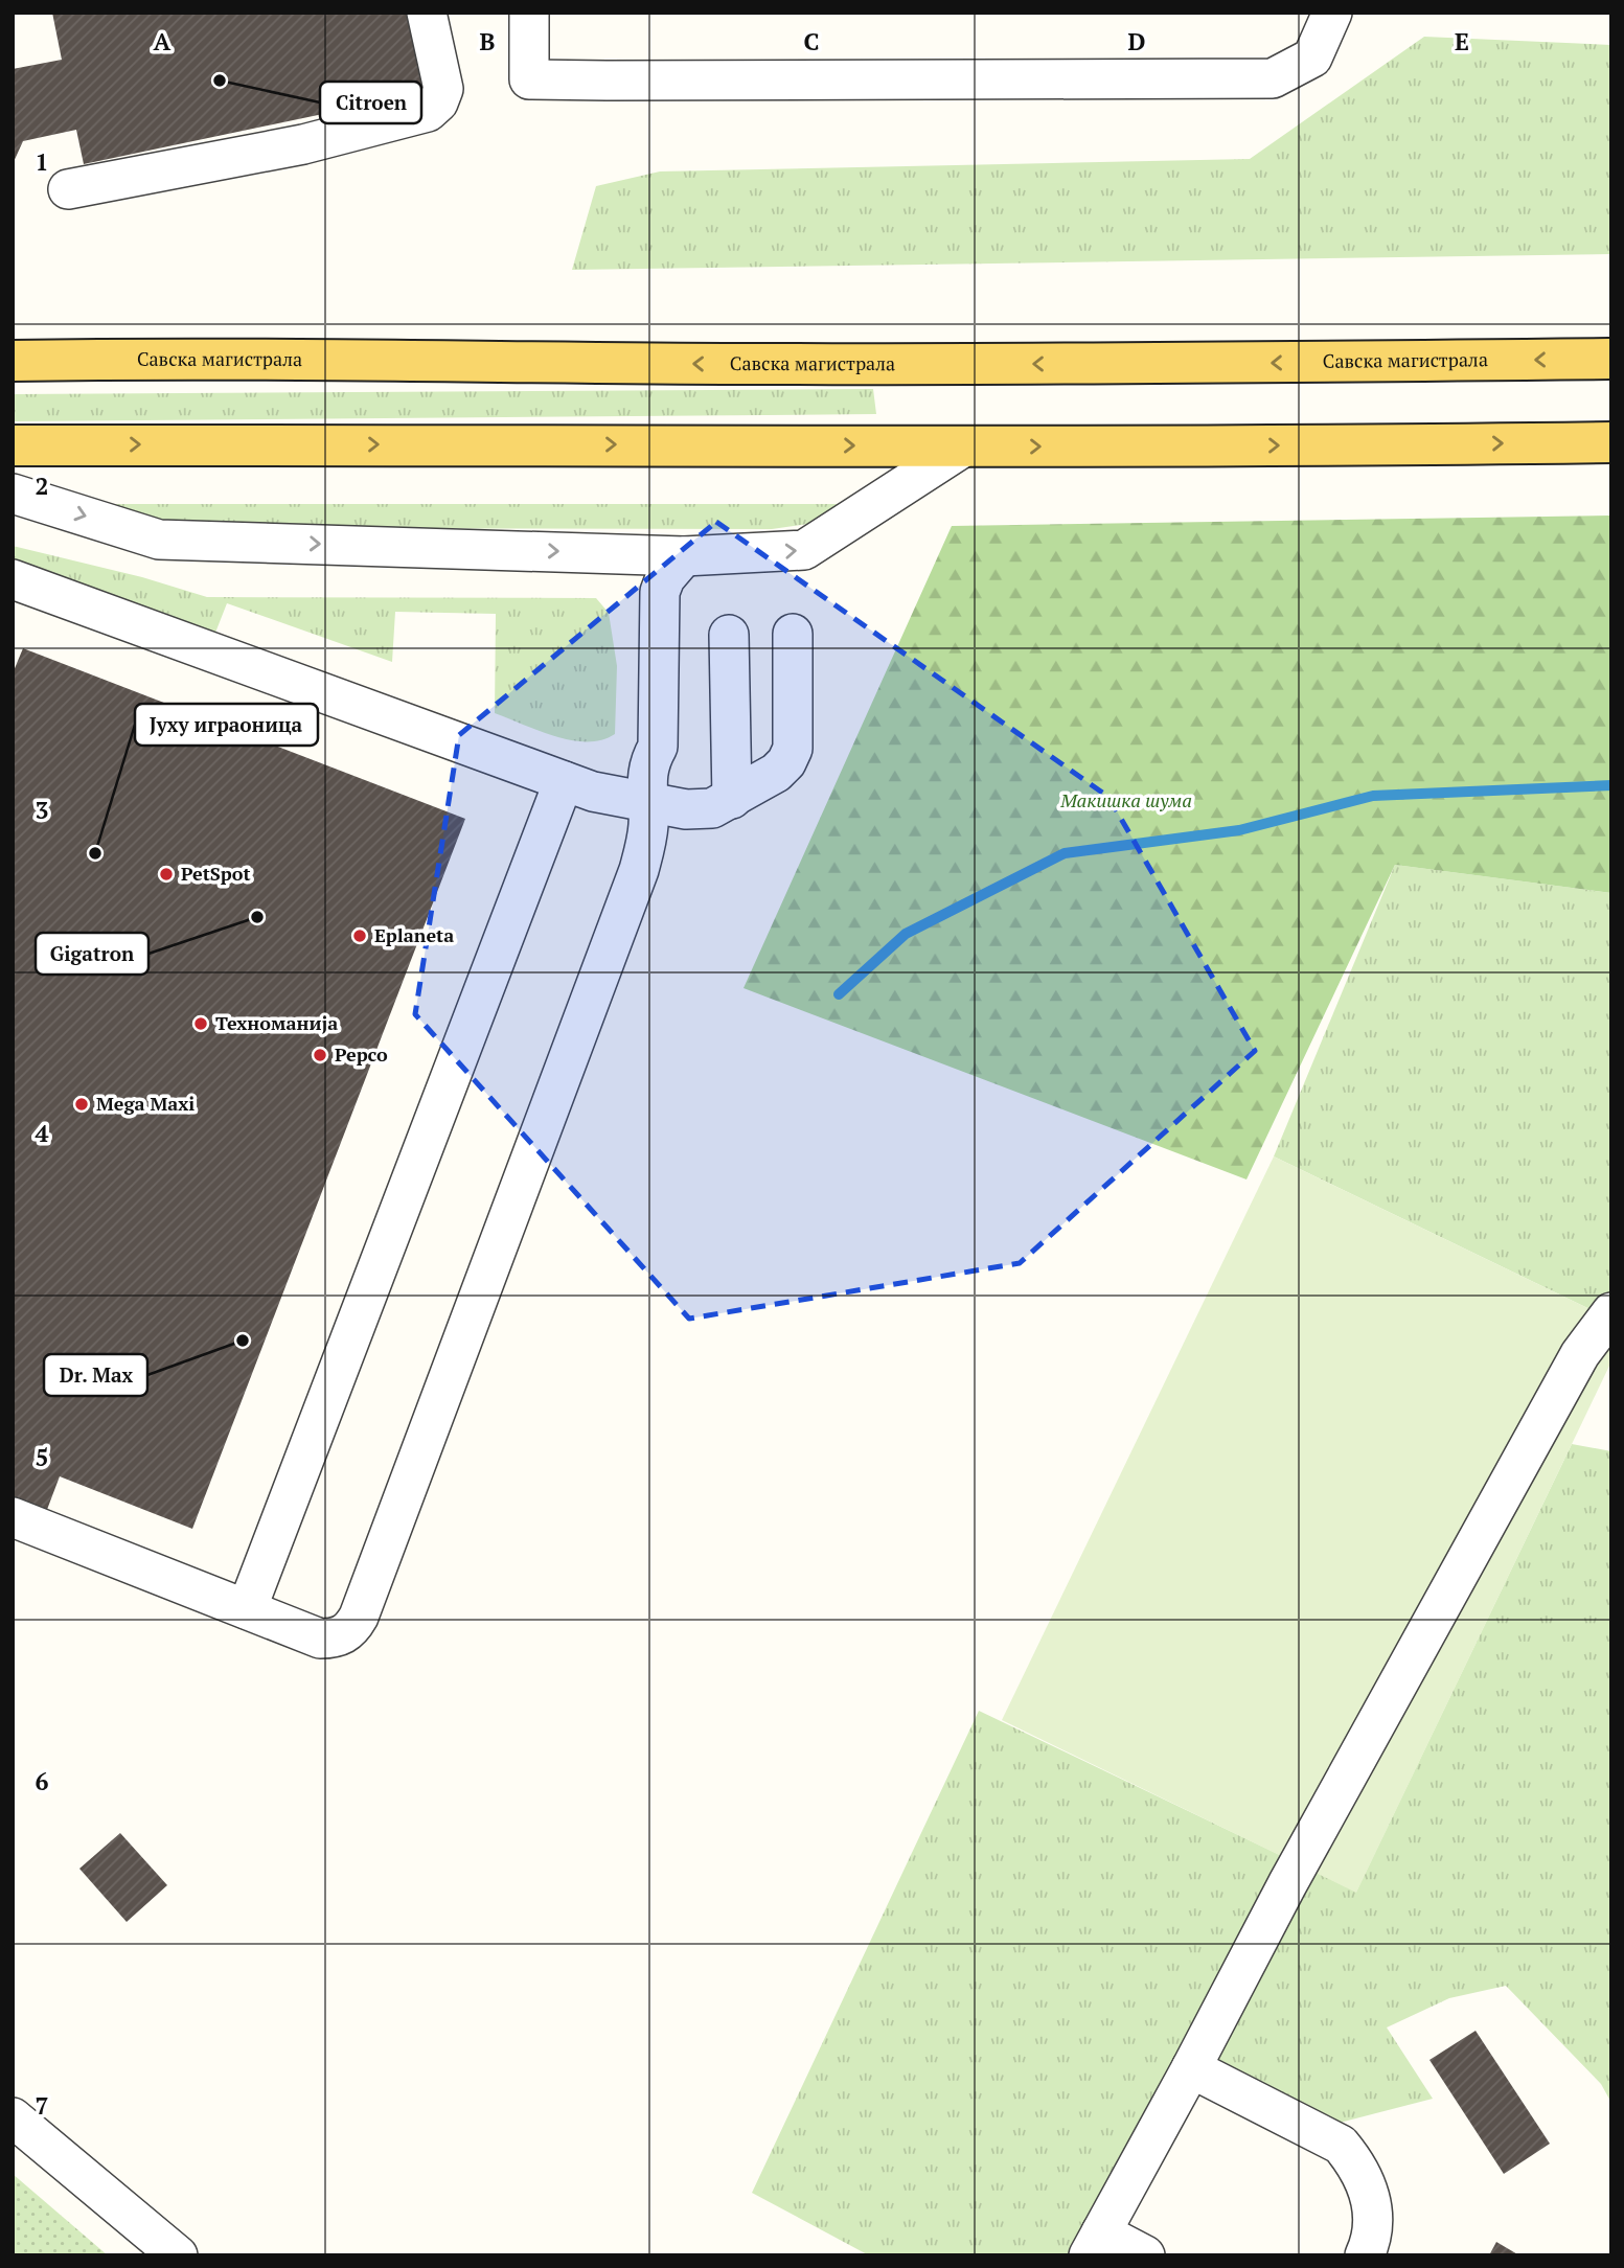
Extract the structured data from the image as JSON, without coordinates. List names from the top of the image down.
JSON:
{
  "streets": {
    "main road": ["Савска магистрала"]
  },
  "parks": ["Макишка шума"],
  "places": [
    "Citroen",
    "Јуху играоница",
    "PetSpot",
    "Gigatron",
    "Eplaneta",
    "Техноманија",
    "Pepco",
    "Mega Maxi",
    "Dr. Max"
  ],
  "grid": {
    "columns": [
      "A",
      "B",
      "C",
      "D",
      "E"
    ],
    "rows": [
      "1",
      "2",
      "3",
      "4",
      "5",
      "6",
      "7"
    ]
  }
}
